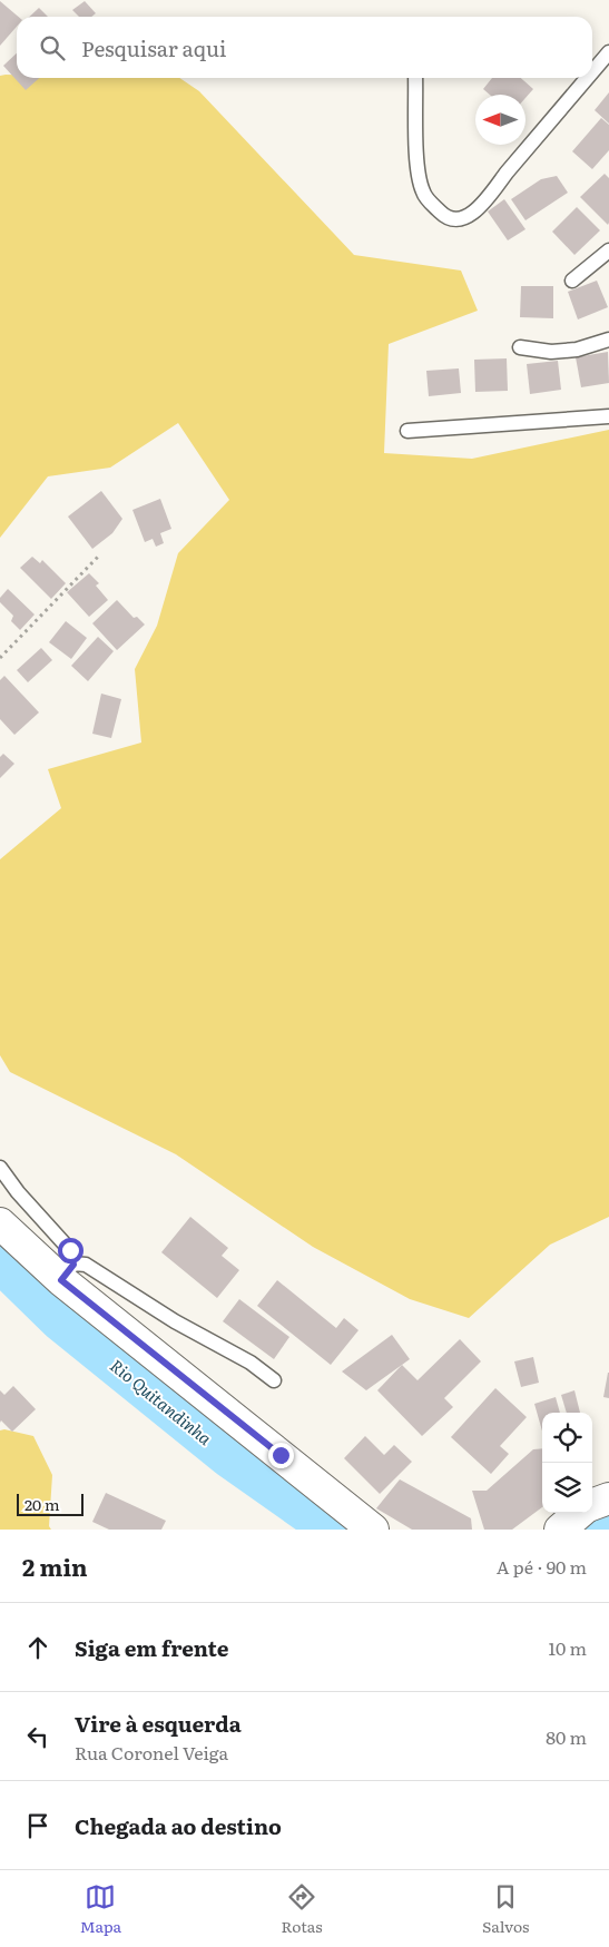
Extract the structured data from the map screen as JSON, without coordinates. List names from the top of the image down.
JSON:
{
  "water": ["Rio Quitandinha"],
  "scale_bar": "20 m",
  "north": "left",
  "page": {
    "search": "Pesquisar aqui",
    "scale": "20 m",
    "heading": ["2 min", "A pé · 90 m"],
    "list": [
      ["Siga em frente", "10 m"],
      ["Vire à esquerda", "Rua Coronel Veiga", "80 m"],
      "Chegada ao destino"
    ],
    "nav": ["Mapa", "Rotas", "Salvos"]
  }
}
